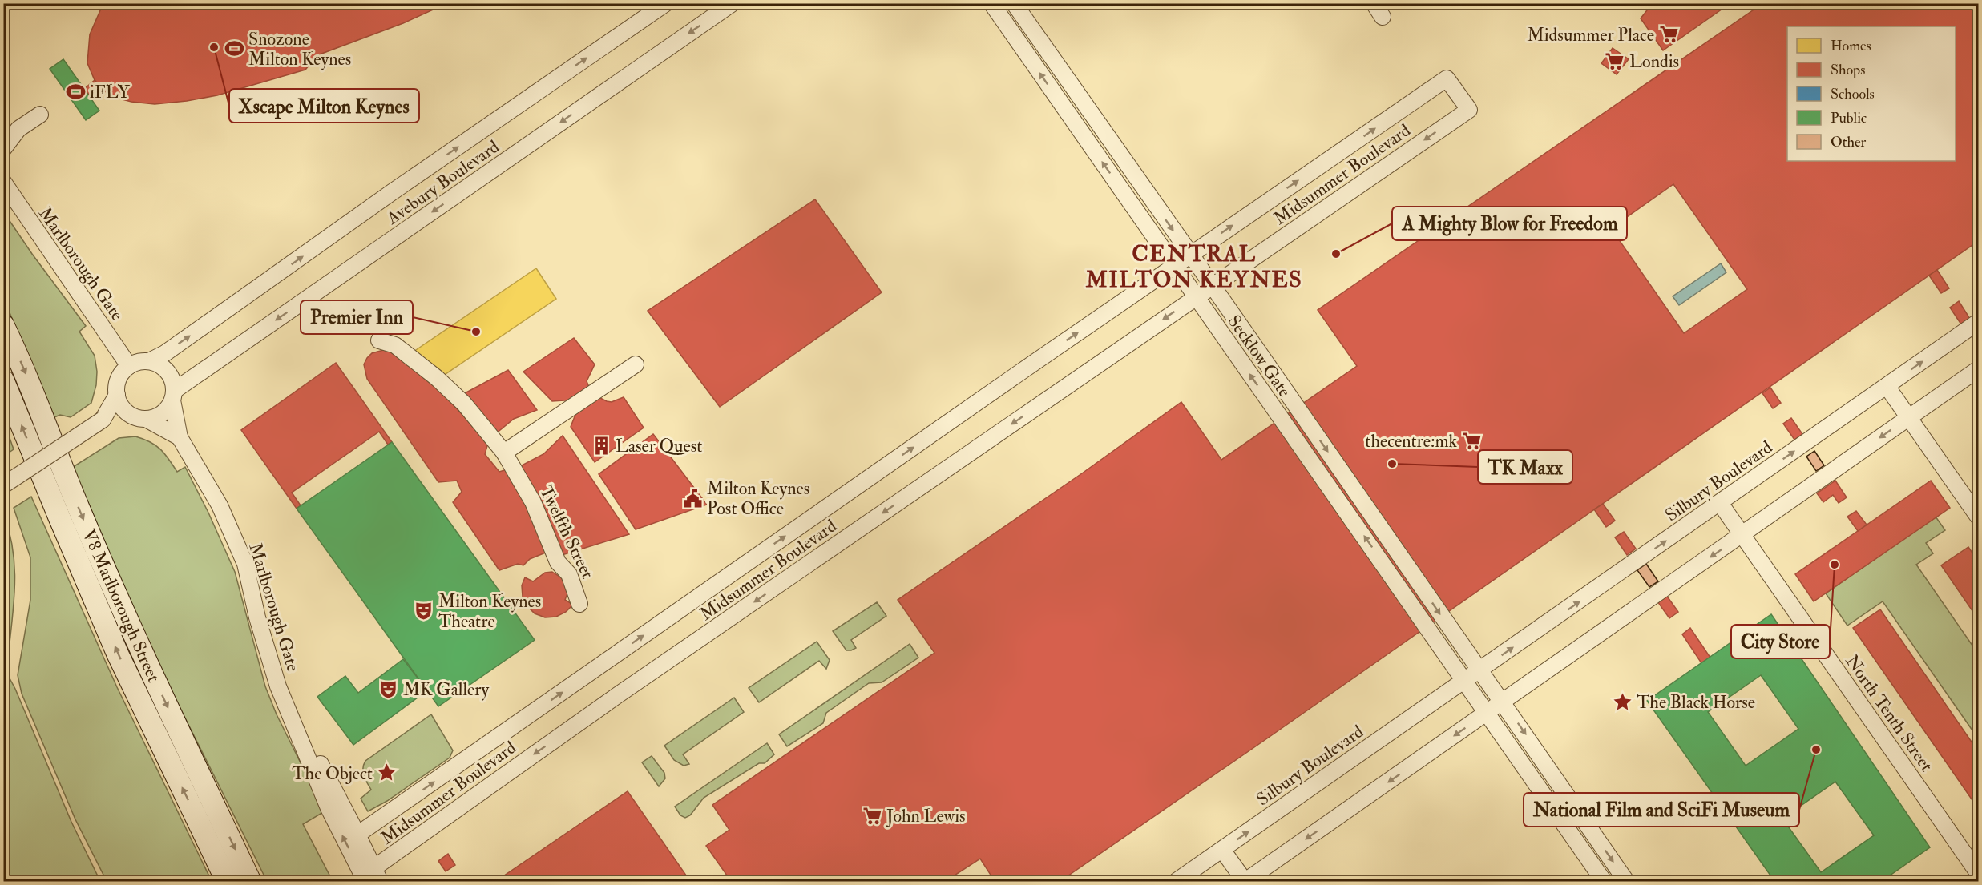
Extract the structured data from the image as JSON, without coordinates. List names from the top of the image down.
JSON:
{
  "streets": {
    "main road": ["V8 Marlborough Street"],
    "street": [
      "Midsummer Boulevard",
      "Avebury Boulevard",
      "Marlborough Gate",
      "Secklow Gate",
      "Silbury Boulevard",
      "Twelfth Street",
      "North Tenth Street"
    ]
  },
  "crossings": [
    ["Midsummer Boulevard", "Marlborough Gate"],
    ["Midsummer Boulevard", "Secklow Gate"],
    ["Avebury Boulevard", "Marlborough Gate"],
    ["Secklow Gate", "Silbury Boulevard"],
    ["Silbury Boulevard", "North Tenth Street"]
  ],
  "districts": ["CENTRAL MILTON KEYNES"],
  "places": {
    "supermarket": [
      "Midsummer Place",
      "Londis",
      "thecentre:mk",
      "John Lewis"
    ],
    "other": [
      "Xscape Milton Keynes",
      "A Mighty Blow for Freedom",
      "Premier Inn",
      "TK Maxx",
      "City Store",
      "National Film and SciFi Museum"
    ],
    "sports": ["Snozone Milton Keynes", "iFLY"],
    "building": ["Laser Quest"],
    "public building": ["Milton Keynes Post Office"],
    "theatre": ["Milton Keynes Theatre", "MK Gallery"],
    "place": ["The Black Horse", "The Object"]
  },
  "legend": [
    "Homes",
    "Shops",
    "Schools",
    "Public",
    "Other"
  ]
}
